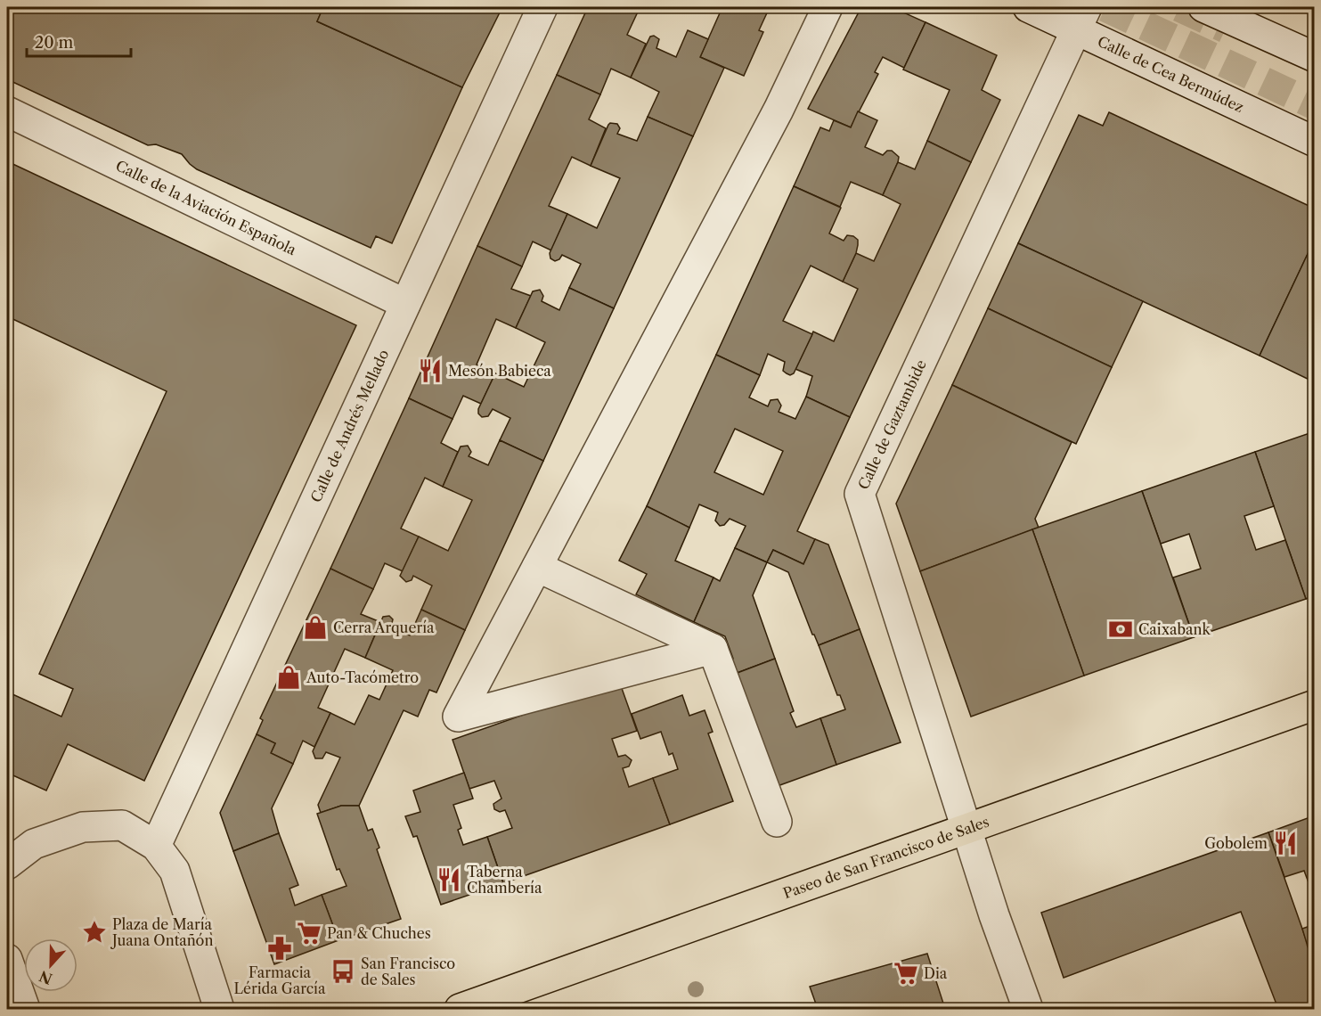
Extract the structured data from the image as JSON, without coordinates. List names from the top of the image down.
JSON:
{
  "streets": {
    "main road": ["Paseo de San Francisco de Sales"],
    "street": [
      "Calle de Cea Bermúdez",
      "Calle de la Aviación Española",
      "Calle de Gaztambide",
      "Calle de Andrés Mellado"
    ]
  },
  "crossings": [
    ["Calle de Cea Bermúdez", "Calle de Gaztambide"],
    ["Calle de la Aviación Española", "Calle de Andrés Mellado"],
    ["Calle de Gaztambide", "Paseo de San Francisco de Sales"]
  ],
  "places": {
    "restaurant": ["Mesón Babieca", "Gobolem", "Taberna Chambería"],
    "shop": ["Cerra Arquería", "Auto-Tacómetro"],
    "bank": ["Caixabank"],
    "place": ["Plaza de María Juana Ontañón"],
    "supermarket": ["Pan & Chuches", "Dia"],
    "pharmacy": ["Farmacia Lérida García"],
    "bus stop": ["San Francisco de Sales"]
  },
  "scale_bar": "20 m",
  "north": "bottom"
}
